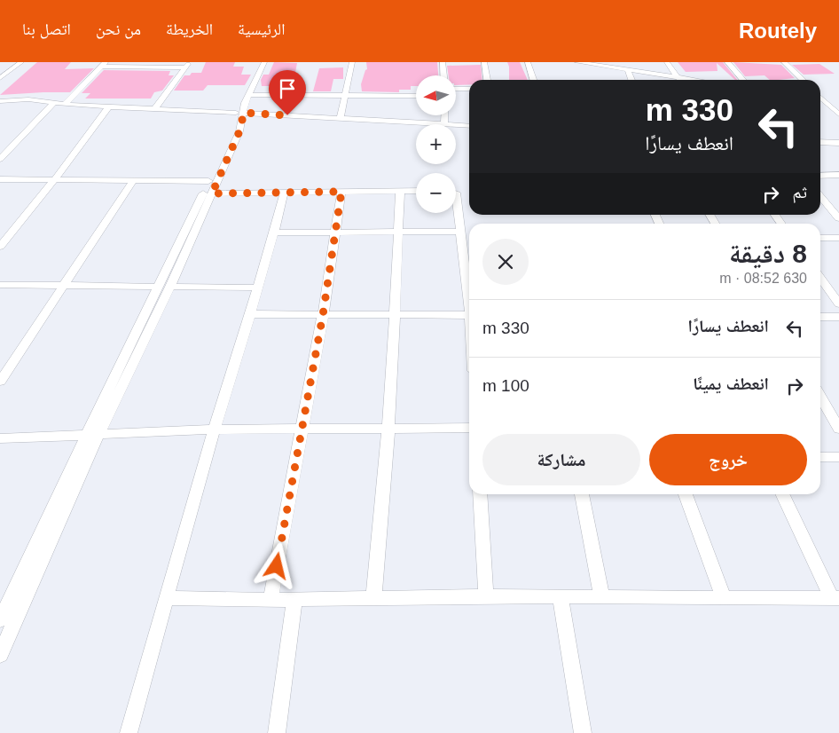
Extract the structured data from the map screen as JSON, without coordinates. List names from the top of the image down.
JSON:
{
  "north": "left",
  "page": {
    "header": "Routely",
    "nav": [
      "الرئيسية",
      "الخريطة",
      "من نحن",
      "اتصل بنا"
    ],
    "map_buttons": ["+", "−"],
    "turn": ["330 m", "انعطف يسارًا"],
    "then": "ثم",
    "heading": ["8 دقيقة", "630 m · 08:52"],
    "list": [
      {
        "name": "انعطف يسارًا",
        "value": "330 m"
      },
      {
        "name": "انعطف يمينًا",
        "value": "100 m"
      }
    ],
    "buttons": ["خروج", "مشاركة"]
  }
}
